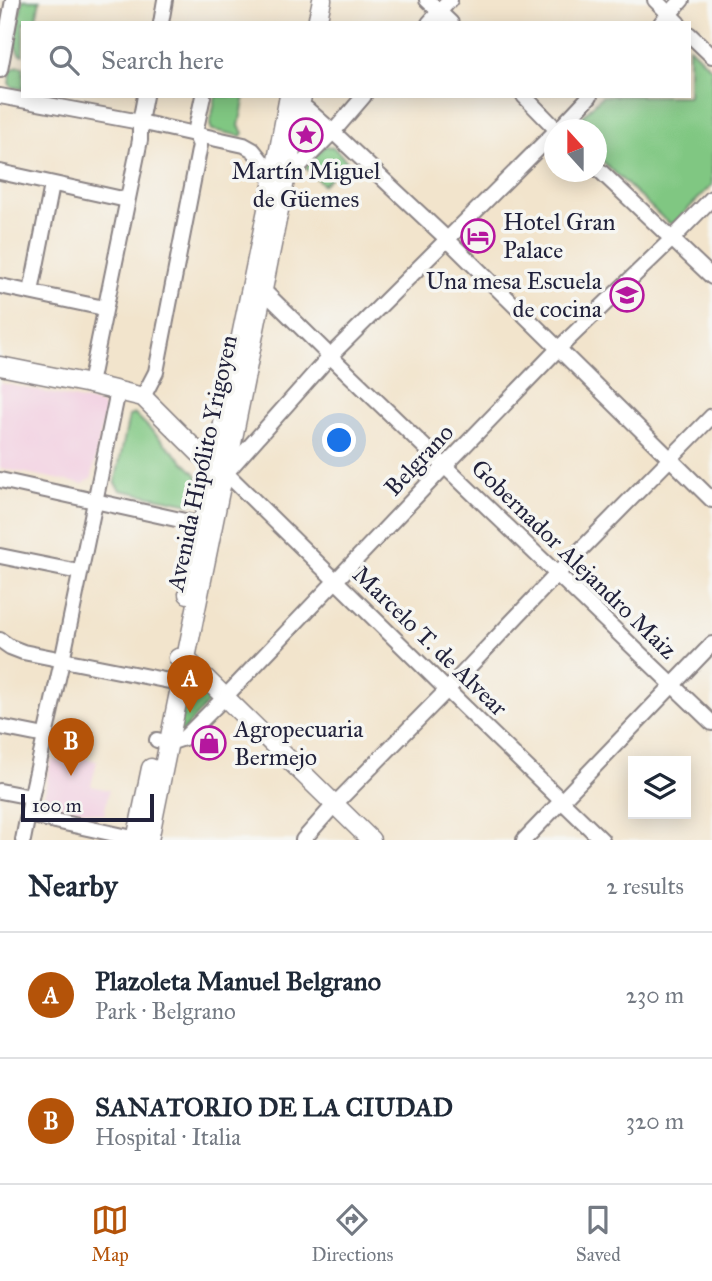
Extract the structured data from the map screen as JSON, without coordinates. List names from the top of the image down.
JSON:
{
  "streets": {
    "main road": ["Avenida Hipólito Yrigoyen"],
    "street": ["Belgrano", "Gobernador Alejandro Maiz", "Marcelo T. de Alvear"]
  },
  "crossings": [
    ["Belgrano", "Avenida Hipólito Yrigoyen"],
    ["Belgrano", "Gobernador Alejandro Maiz"],
    ["Belgrano", "Marcelo T. de Alvear"],
    ["Avenida Hipólito Yrigoyen", "Gobernador Alejandro Maiz"],
    ["Avenida Hipólito Yrigoyen", "Marcelo T. de Alvear"]
  ],
  "places": {
    "place": ["Martín Miguel de Güemes"],
    "hotel": ["Hotel Gran Palace"],
    "school or university": ["Una mesa Escuela de cocina"],
    "shop": ["Agropecuaria Bermejo"]
  },
  "scale_bar": "100 m",
  "north": "top",
  "page": {
    "search": "Search here",
    "pins": ["A", "B"],
    "scale": "100 m",
    "heading": ["Nearby", "2 results"],
    "list": [
      {
        "mark": "A",
        "name": "Plazoleta Manuel Belgrano",
        "note": "Park · Belgrano",
        "value": "230 m"
      },
      {
        "mark": "B",
        "name": "SANATORIO DE LA CIUDAD",
        "note": "Hospital · Italia",
        "value": "320 m"
      }
    ],
    "nav": ["Map", "Directions", "Saved"]
  }
}
